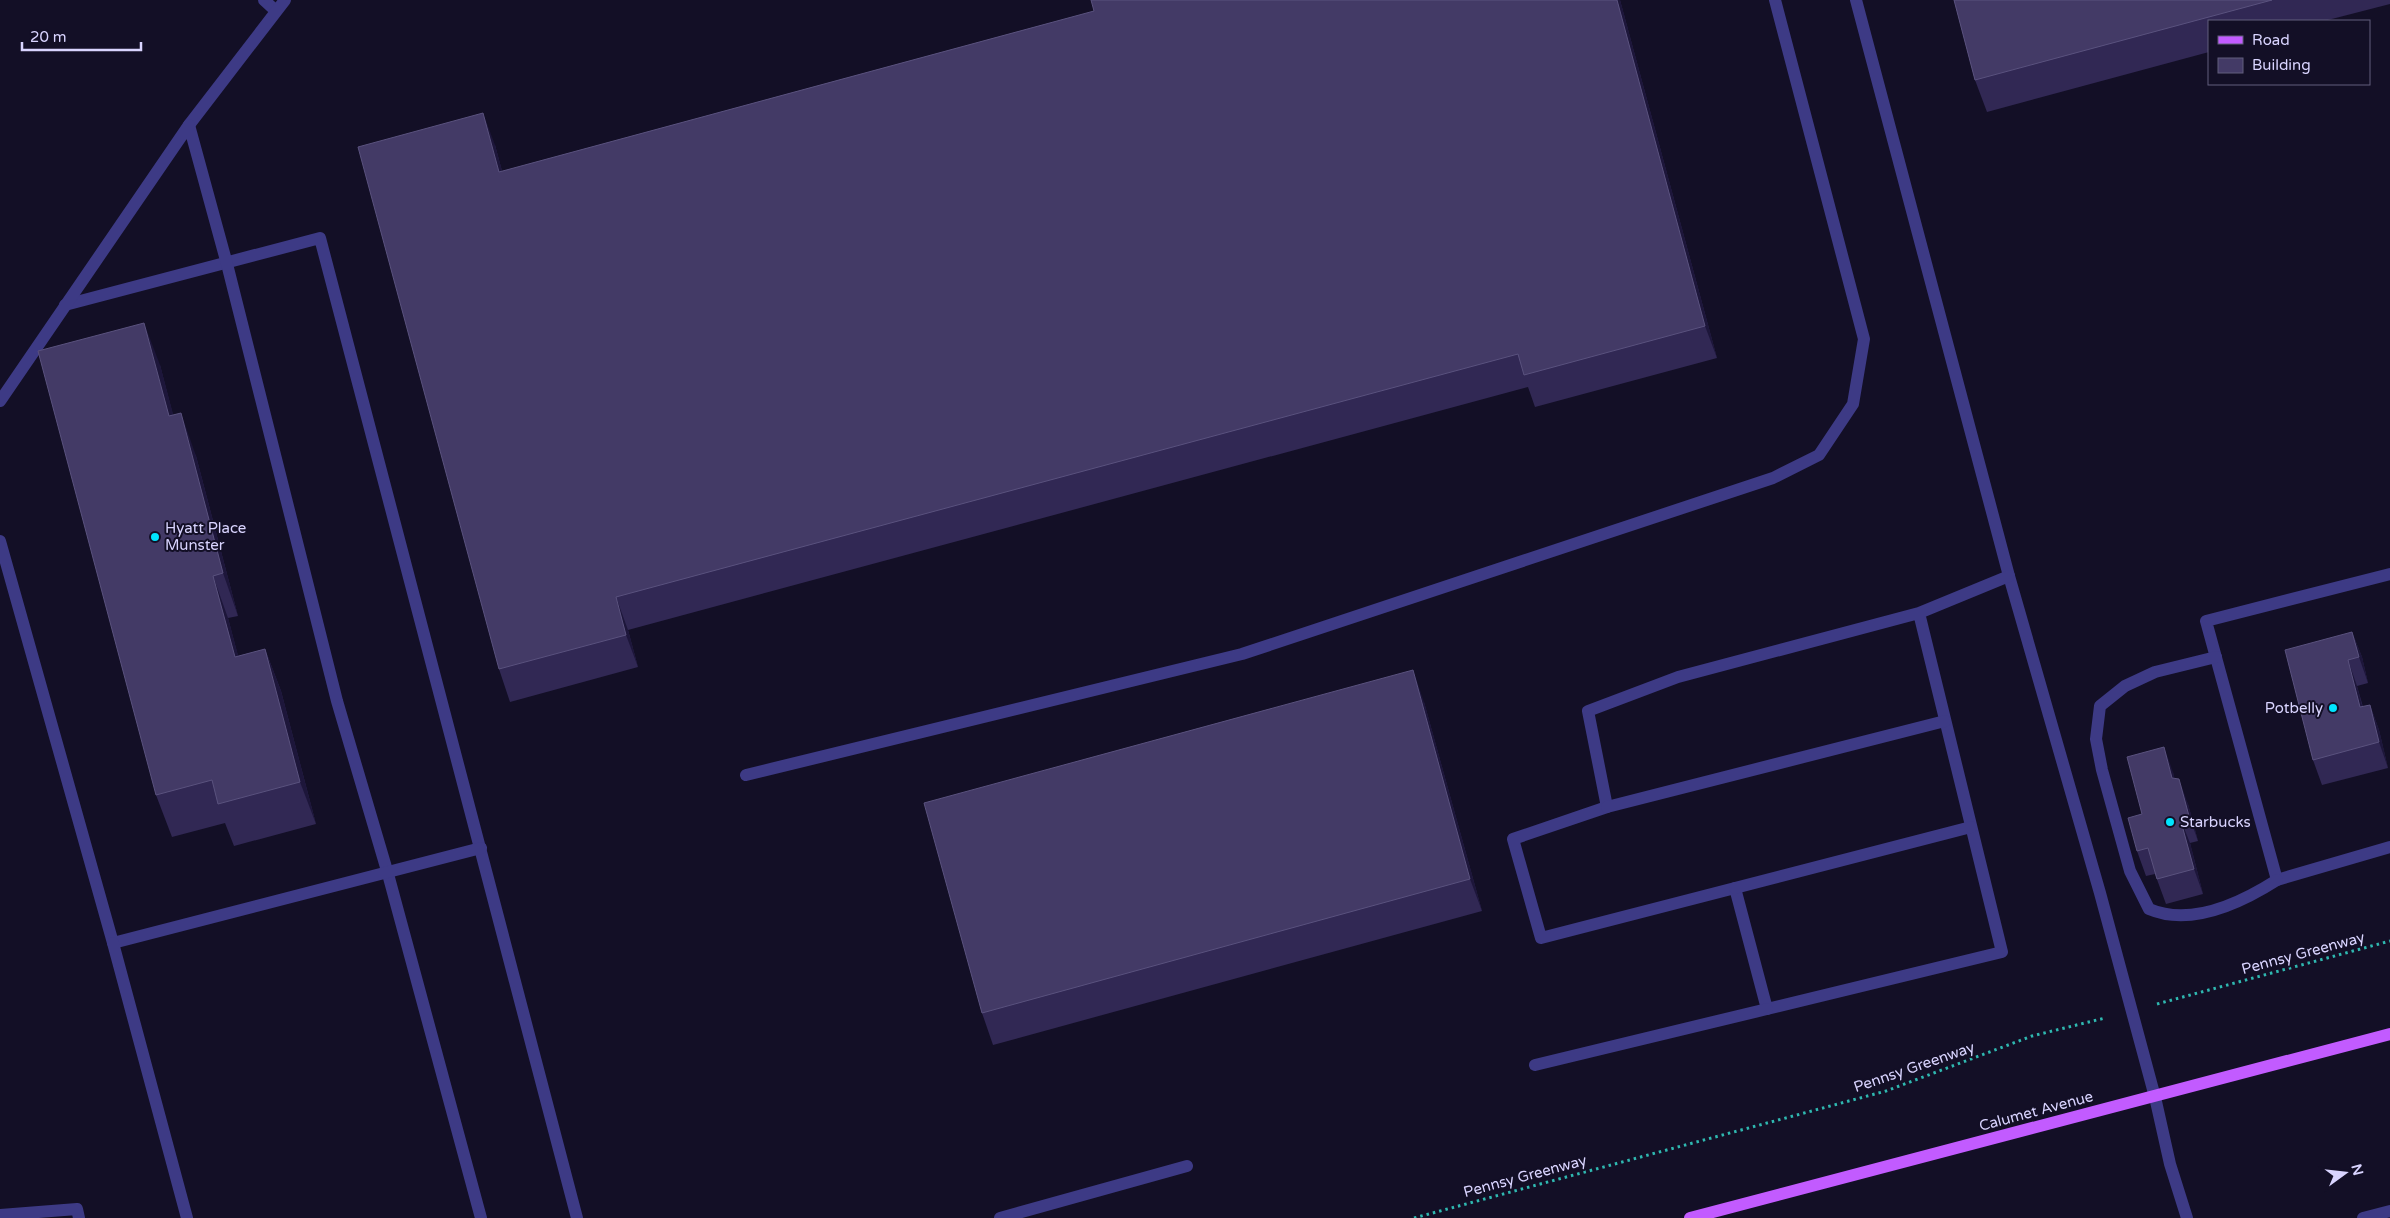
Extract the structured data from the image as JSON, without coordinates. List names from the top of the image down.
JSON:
{
  "streets": {
    "main road": ["Calumet Avenue"],
    "path": ["Pennsy Greenway"]
  },
  "places": ["Hyatt Place Munster", "Potbelly", "Starbucks"],
  "legend": ["Road", "Building"],
  "scale_bar": "20 m",
  "north": "right"
}
